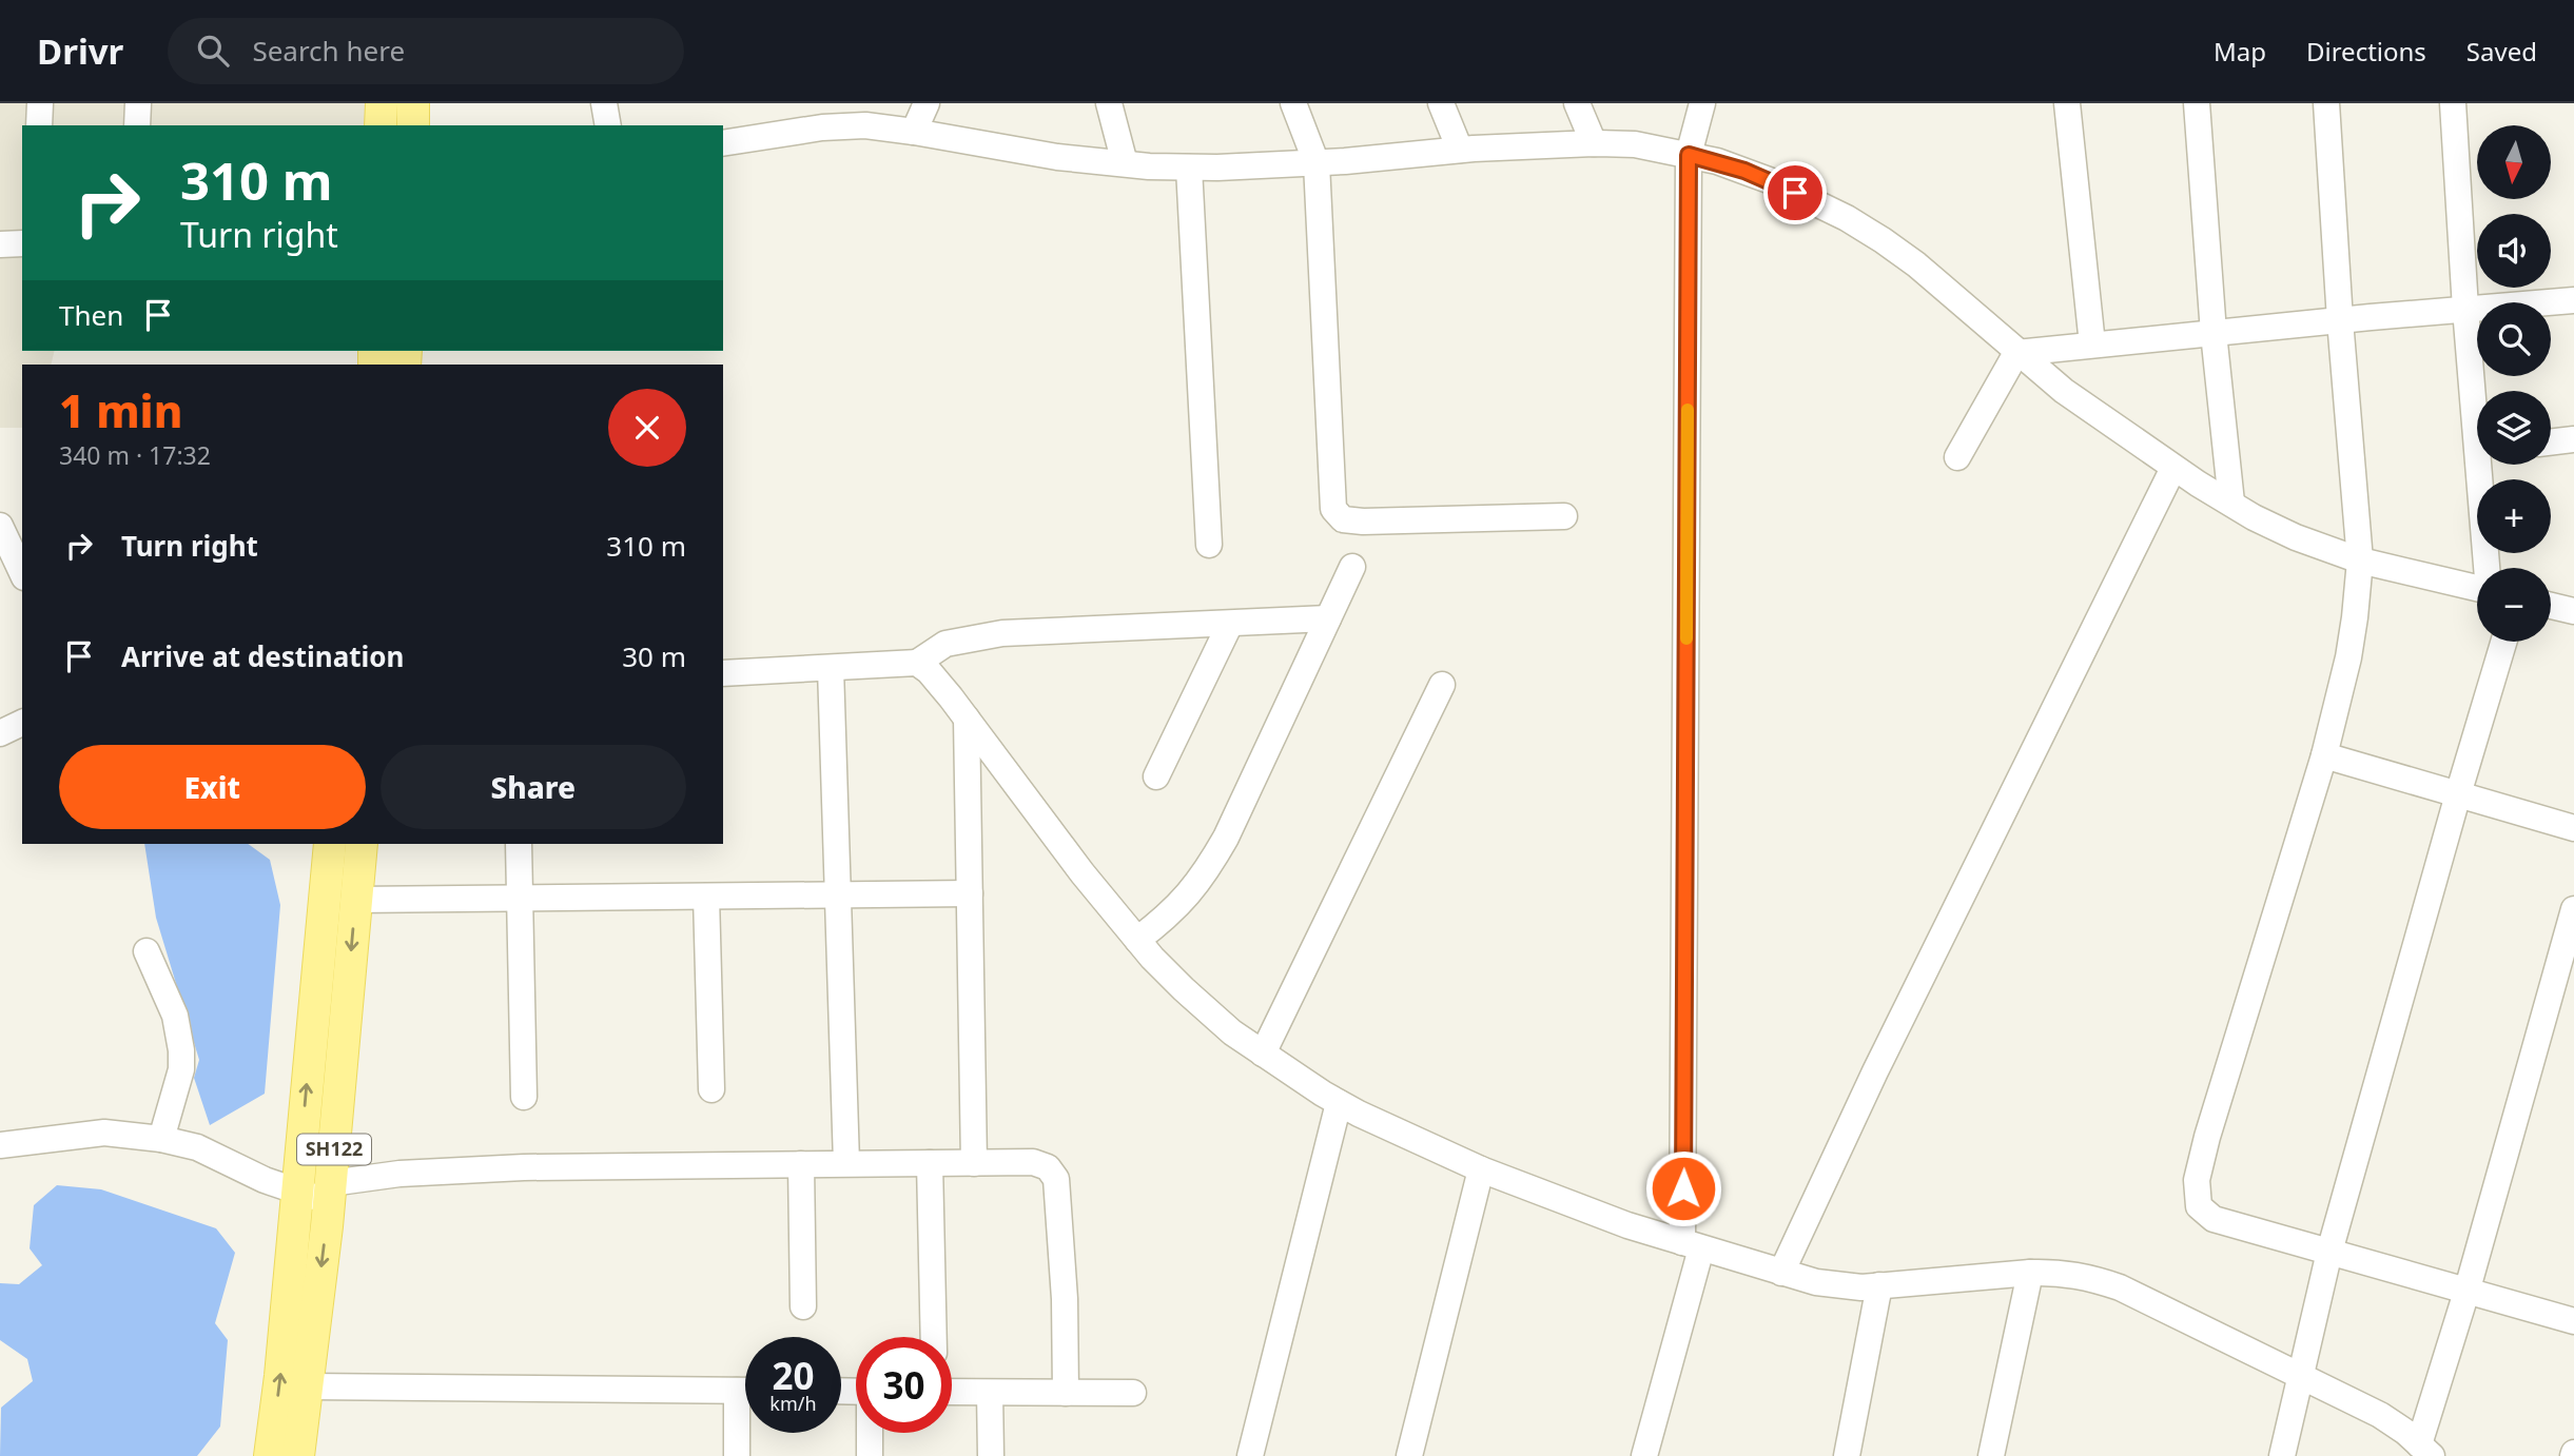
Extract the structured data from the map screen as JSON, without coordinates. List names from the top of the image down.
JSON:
{
  "streets": {
    "main road": ["SH122"]
  },
  "north": "bottom",
  "page": {
    "header": "Drivr",
    "search": "Search here",
    "nav": ["Map", "Directions", "Saved"],
    "map_buttons": ["+", "−"],
    "turn": ["310 m", "Turn right"],
    "then": "Then",
    "heading": ["1 min", "340 m · 17:32"],
    "list": [
      {
        "name": "Turn right",
        "value": "310 m"
      },
      {
        "name": "Arrive at destination",
        "value": "30 m"
      }
    ],
    "buttons": ["Exit", "Share"],
    "speed": "20 km/h",
    "limit": "30"
  }
}
